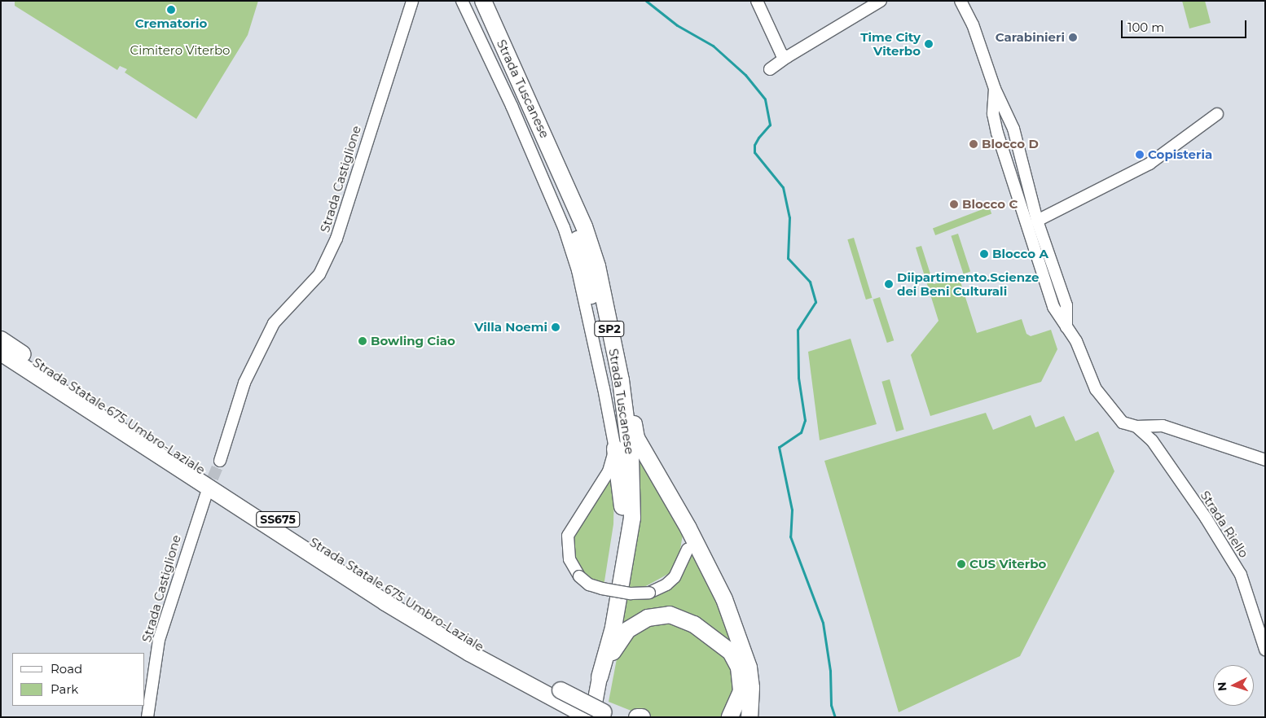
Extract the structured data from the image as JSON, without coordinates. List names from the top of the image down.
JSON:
{
  "streets": {
    "highway": [
      "Strada Tuscanese",
      "SP2",
      "Strada Statale 675 Umbro-Laziale",
      "SS675"
    ],
    "street": ["Strada Castiglione", "Strada Riello"]
  },
  "crossings": [
    ["Strada Tuscanese", "Strada Statale 675 Umbro-Laziale"]
  ],
  "parks": ["Cimitero Viterbo"],
  "places": [
    "Crematorio",
    "Carabinieri",
    "Time City Viterbo",
    "Blocco D",
    "Copisteria",
    "Blocco C",
    "Blocco A",
    "Diipartimento.Scienze dei Beni Culturali",
    "Villa Noemi",
    "Bowling Ciao",
    "CUS Viterbo"
  ],
  "legend": ["Road", "Park"],
  "scale_bar": "100 m",
  "north": "left"
}
